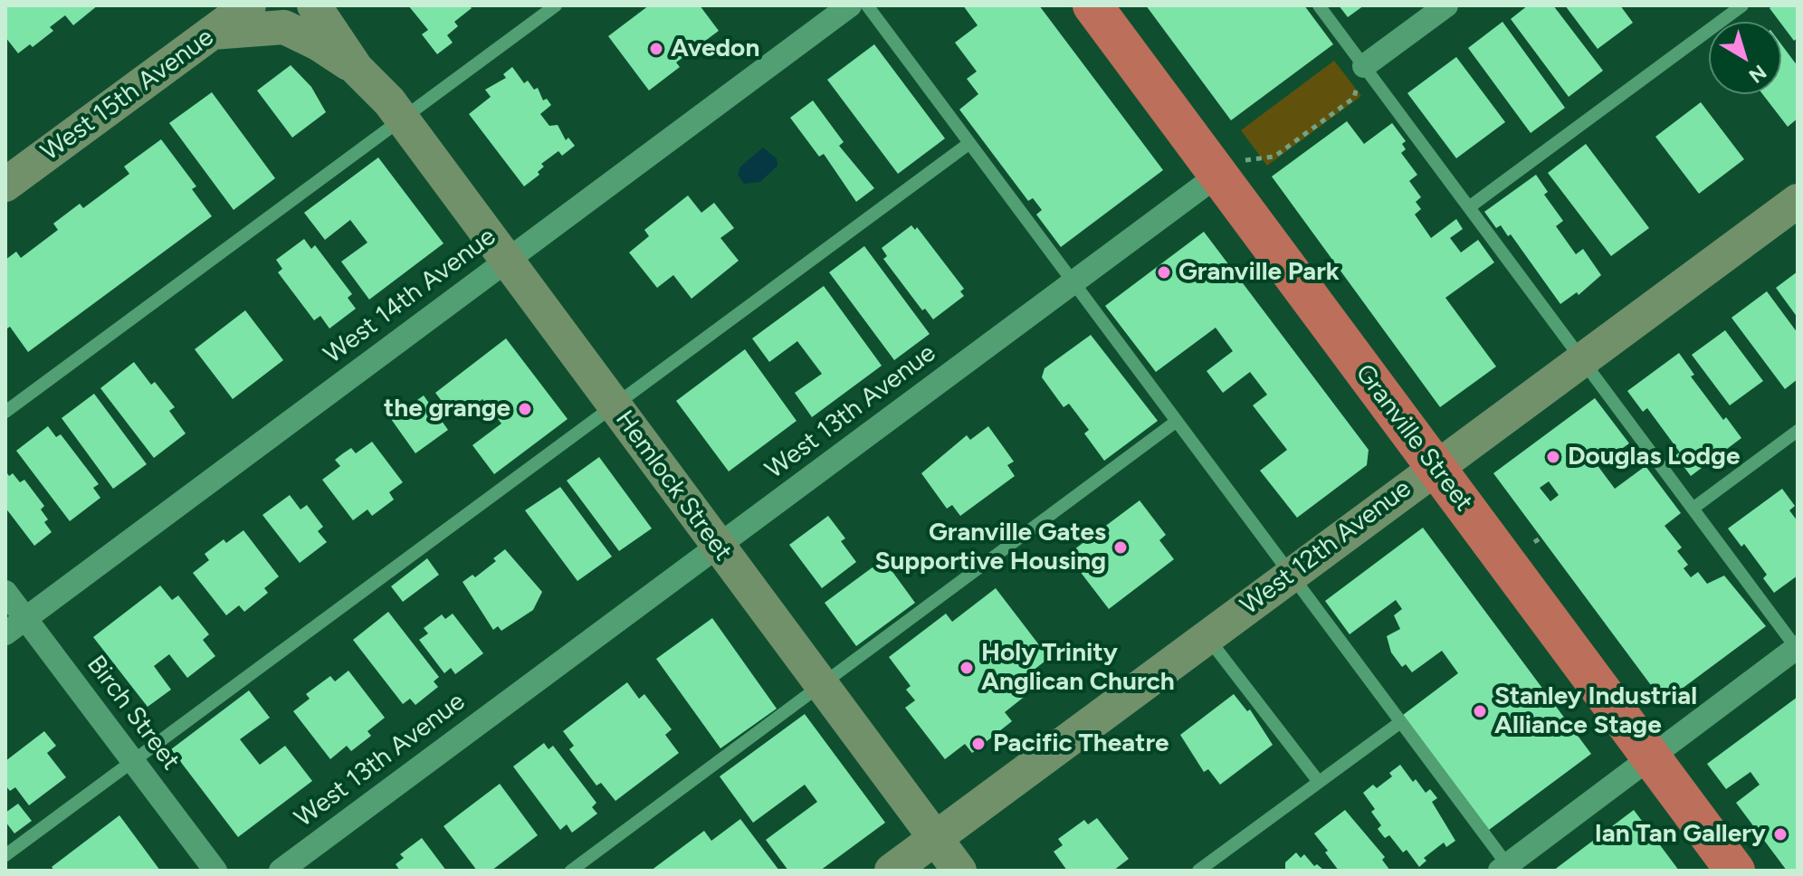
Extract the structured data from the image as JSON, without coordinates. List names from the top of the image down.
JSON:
{
  "streets": {
    "highway": ["Granville Street"],
    "street": [
      "West 15th Avenue",
      "West 14th Avenue",
      "West 13th Avenue",
      "Hemlock Street",
      "West 12th Avenue",
      "Birch Street"
    ]
  },
  "crossings": [
    ["West 14th Avenue", "Hemlock Street"],
    ["West 14th Avenue", "Birch Street"],
    ["West 13th Avenue", "Granville Street"],
    ["West 13th Avenue", "Hemlock Street"],
    ["Granville Street", "West 12th Avenue"],
    ["Hemlock Street", "West 12th Avenue"]
  ],
  "places": [
    "Avedon",
    "Granville Park",
    "the grange",
    "Douglas Lodge",
    "Granville Gates Supportive Housing",
    "Holy Trinity Anglican Church",
    "Stanley Industrial Alliance Stage",
    "Pacific Theatre",
    "Ian Tan Gallery"
  ],
  "north": "bottom right"
}
